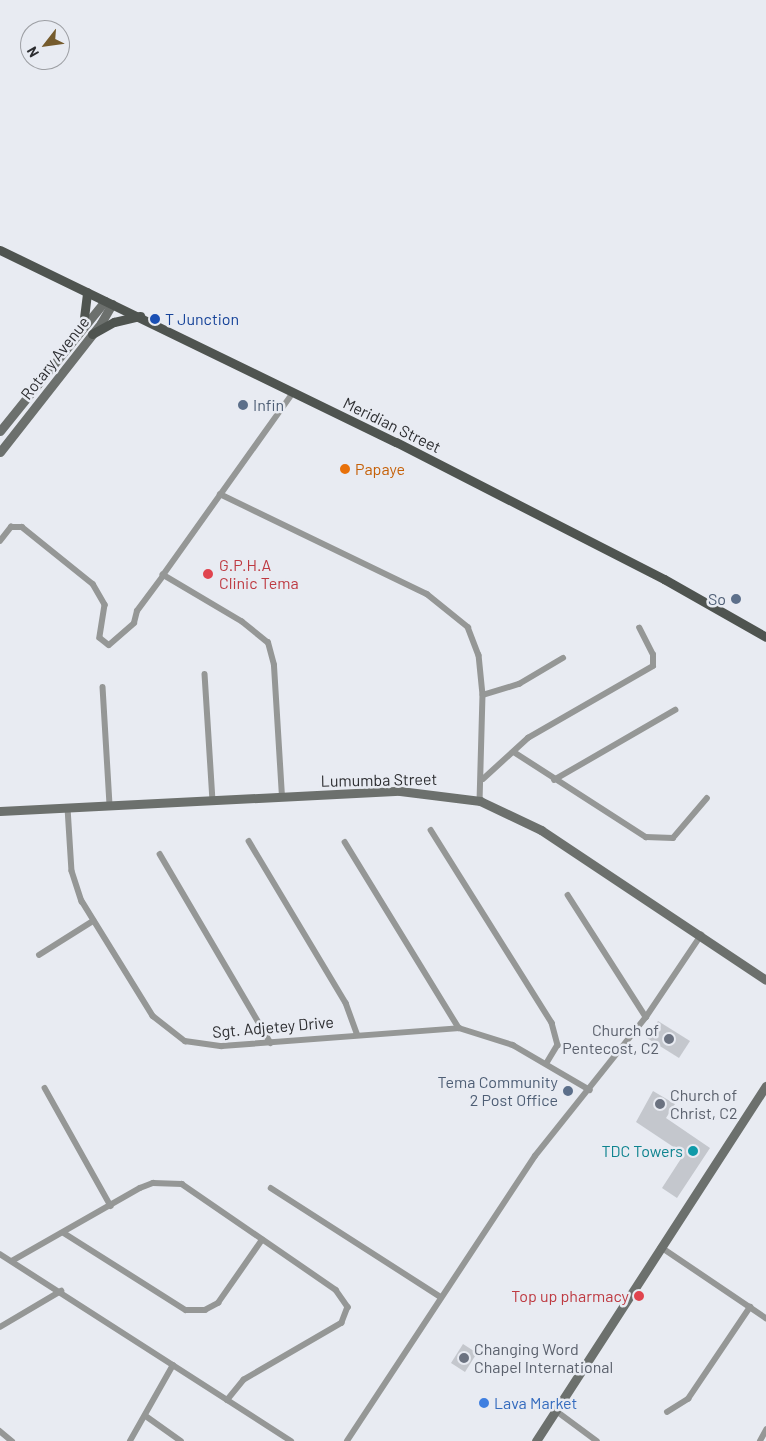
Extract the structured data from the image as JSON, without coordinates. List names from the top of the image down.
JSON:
{
  "streets": {
    "main road": ["Rotary Avenue", "Meridian Street", "Lumumba Street"],
    "street": ["Sgt. Adjetey Drive"]
  },
  "crossings": [
    ["Rotary Avenue", "Meridian Street"],
    ["Lumumba Street", "Sgt. Adjetey Drive"]
  ],
  "places": [
    "T Junction",
    "Infin",
    "Papaye",
    "G.P.H.A Clinic Tema",
    "So",
    "Church of Pentecost, C2",
    "Tema Community 2 Post Office",
    "Church of Christ, C2",
    "TDC Towers",
    "Top up pharmacy",
    "Changing Word Chapel International",
    "Lava Market"
  ],
  "north": "bottom left"
}
